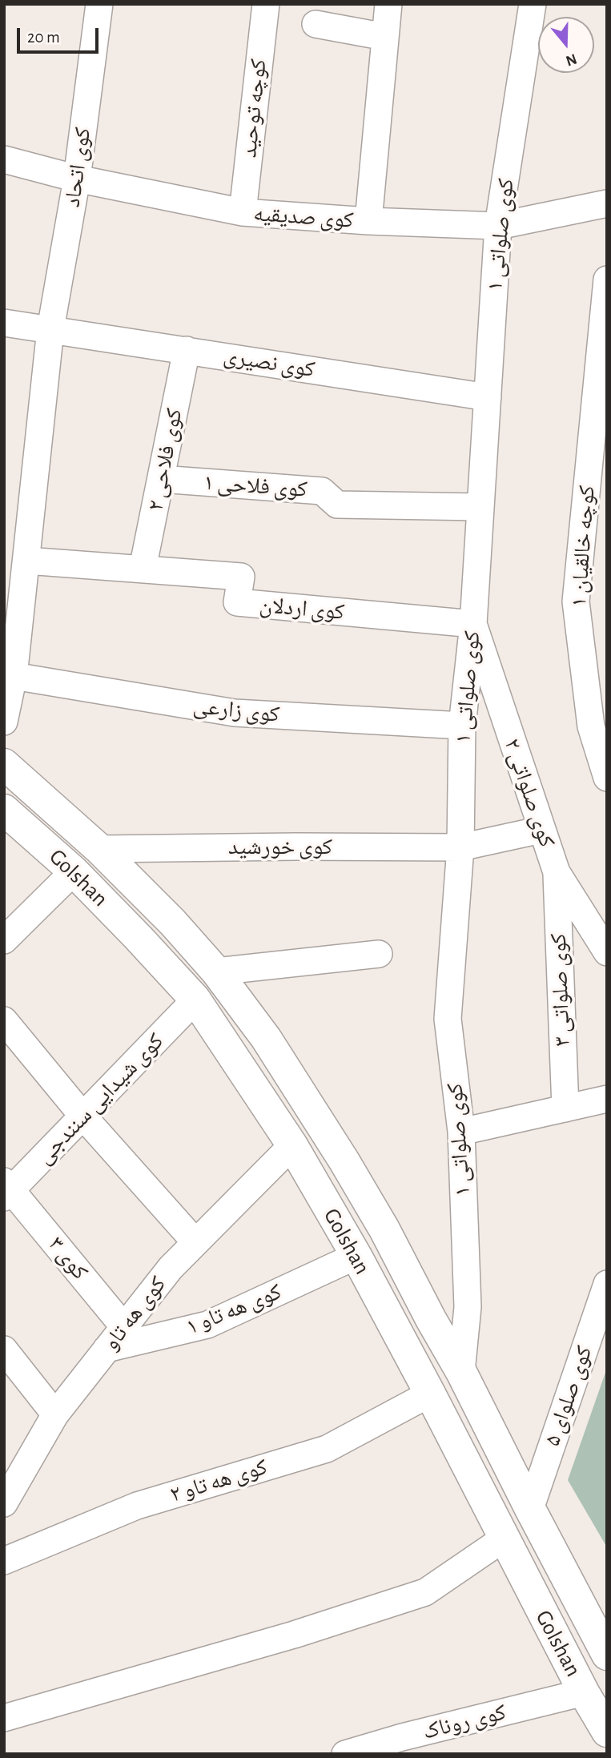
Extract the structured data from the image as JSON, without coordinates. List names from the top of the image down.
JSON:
{
  "streets": {
    "main road": ["Golshan"],
    "street": [
      "کوچه توحید",
      "کوی اتحاد",
      "کوی صدیقیه",
      "کوی صلواتی ۱",
      "کوی نصیری",
      "کوی فلاحی ۲",
      "کوی فلاحی ۱",
      "کوچه خالقیان ۱",
      "کوی اردلان",
      "کوی زارعی",
      "کوی صلواتی ۲",
      "کوی خورشید",
      "کوی صلواتی ۳",
      "کوی شیدایی سنندجی",
      "کوی ۳",
      "کوی هه تاو ۱",
      "کوی هه تاو",
      "کوی صلوای ۵",
      "کوی هه تاو ۲",
      "کوی روناک"
    ]
  },
  "crossings": [
    ["کوچه توحید", "کوی صدیقیه"],
    ["کوی اتحاد", "کوی صدیقیه"],
    ["کوی اتحاد", "کوی نصیری"],
    ["کوی اتحاد", "کوی اردلان"],
    ["کوی اتحاد", "کوی زارعی"],
    ["کوی صدیقیه", "کوی صلواتی ۱"],
    ["کوی صلواتی ۱", "کوی نصیری"],
    ["کوی صلواتی ۱", "کوی فلاحی ۱"],
    ["کوی صلواتی ۱", "کوی اردلان"],
    ["کوی صلواتی ۱", "کوی زارعی"],
    ["کوی صلواتی ۱", "کوی صلواتی ۲"],
    ["کوی صلواتی ۱", "کوی خورشید"],
    ["کوی صلواتی ۱", "Golshan"],
    ["کوی نصیری", "کوی فلاحی ۲"],
    ["کوی فلاحی ۲", "کوی فلاحی ۱"],
    ["کوی فلاحی ۲", "کوی اردلان"],
    ["کوی اردلان", "کوی صلواتی ۲"],
    ["کوی صلواتی ۲", "کوی خورشید"],
    ["کوی صلواتی ۲", "کوی صلواتی ۳"],
    ["کوی خورشید", "Golshan"],
    ["Golshan", "کوی شیدایی سنندجی"],
    ["Golshan", "کوی هه تاو ۱"],
    ["Golshan", "کوی هه تاو"],
    ["Golshan", "کوی صلوای ۵"],
    ["Golshan", "کوی هه تاو ۲"],
    ["Golshan", "کوی روناک"],
    ["کوی شیدایی سنندجی", "کوی ۳"],
    ["کوی ۳", "کوی هه تاو"],
    ["کوی هه تاو ۱", "کوی هه تاو"]
  ],
  "scale_bar": "20 m",
  "north": "bottom"
}
